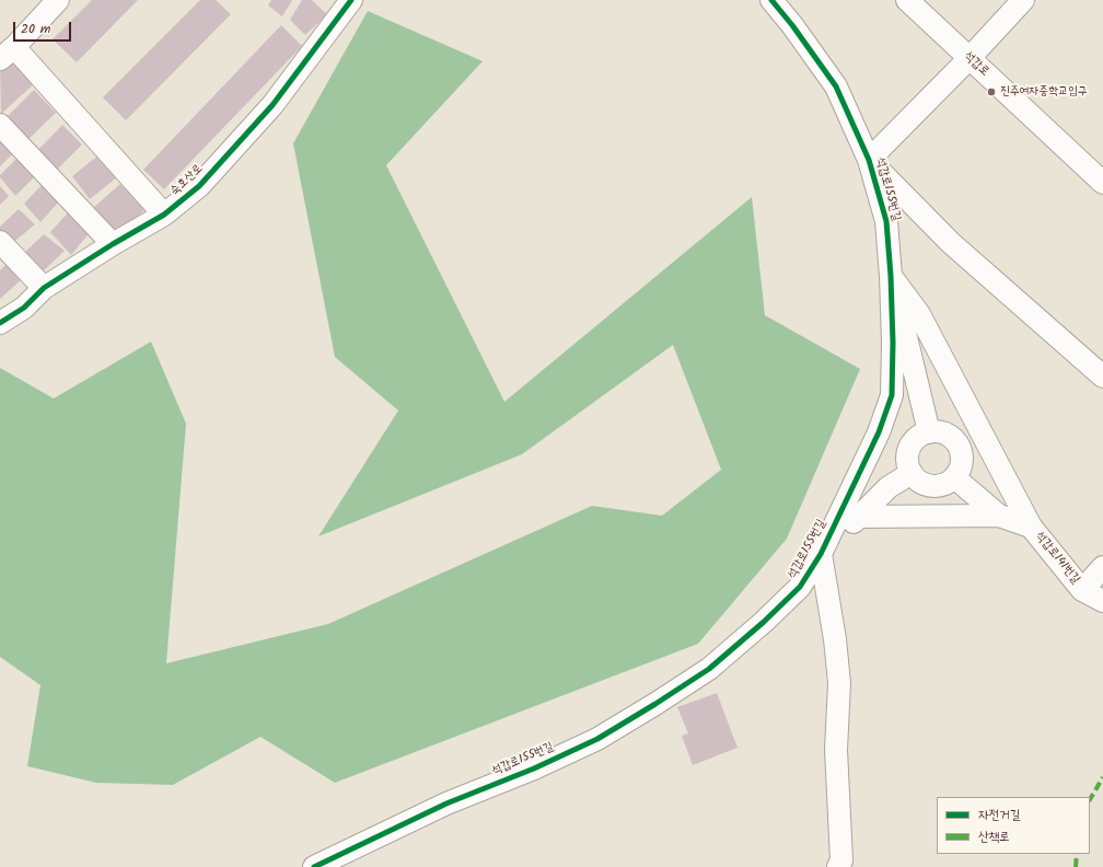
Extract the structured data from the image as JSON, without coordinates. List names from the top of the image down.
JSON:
{
  "streets": {
    "street": [
      "석갑로",
      "숙호산로",
      "석갑로155번길",
      "석갑로141번길"
    ]
  },
  "crossings": [
    ["석갑로", "석갑로155번길"]
  ],
  "places": ["진주여자중학교입구"],
  "legend": ["자전거길", "산책로"],
  "scale_bar": "20 m"
}
